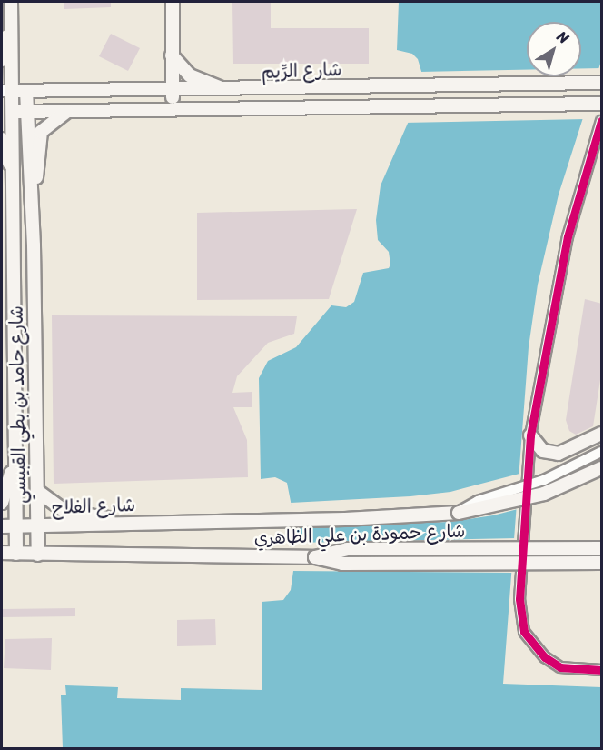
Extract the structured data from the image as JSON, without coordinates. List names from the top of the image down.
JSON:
{
  "streets": {
    "main road": [
      "شارع الرِّيم",
      "شارع حامد بن بطي القبيسي",
      "شارع الفلاح",
      "شارع حمودة بن علي الظاهري"
    ]
  },
  "crossings": [
    ["شارع الرِّيم", "شارع حامد بن بطي القبيسي"],
    ["شارع حامد بن بطي القبيسي", "شارع الفلاح"],
    ["شارع حامد بن بطي القبيسي", "شارع حمودة بن علي الظاهري"],
    ["شارع الفلاح", "شارع حمودة بن علي الظاهري"]
  ],
  "north": "top right"
}
